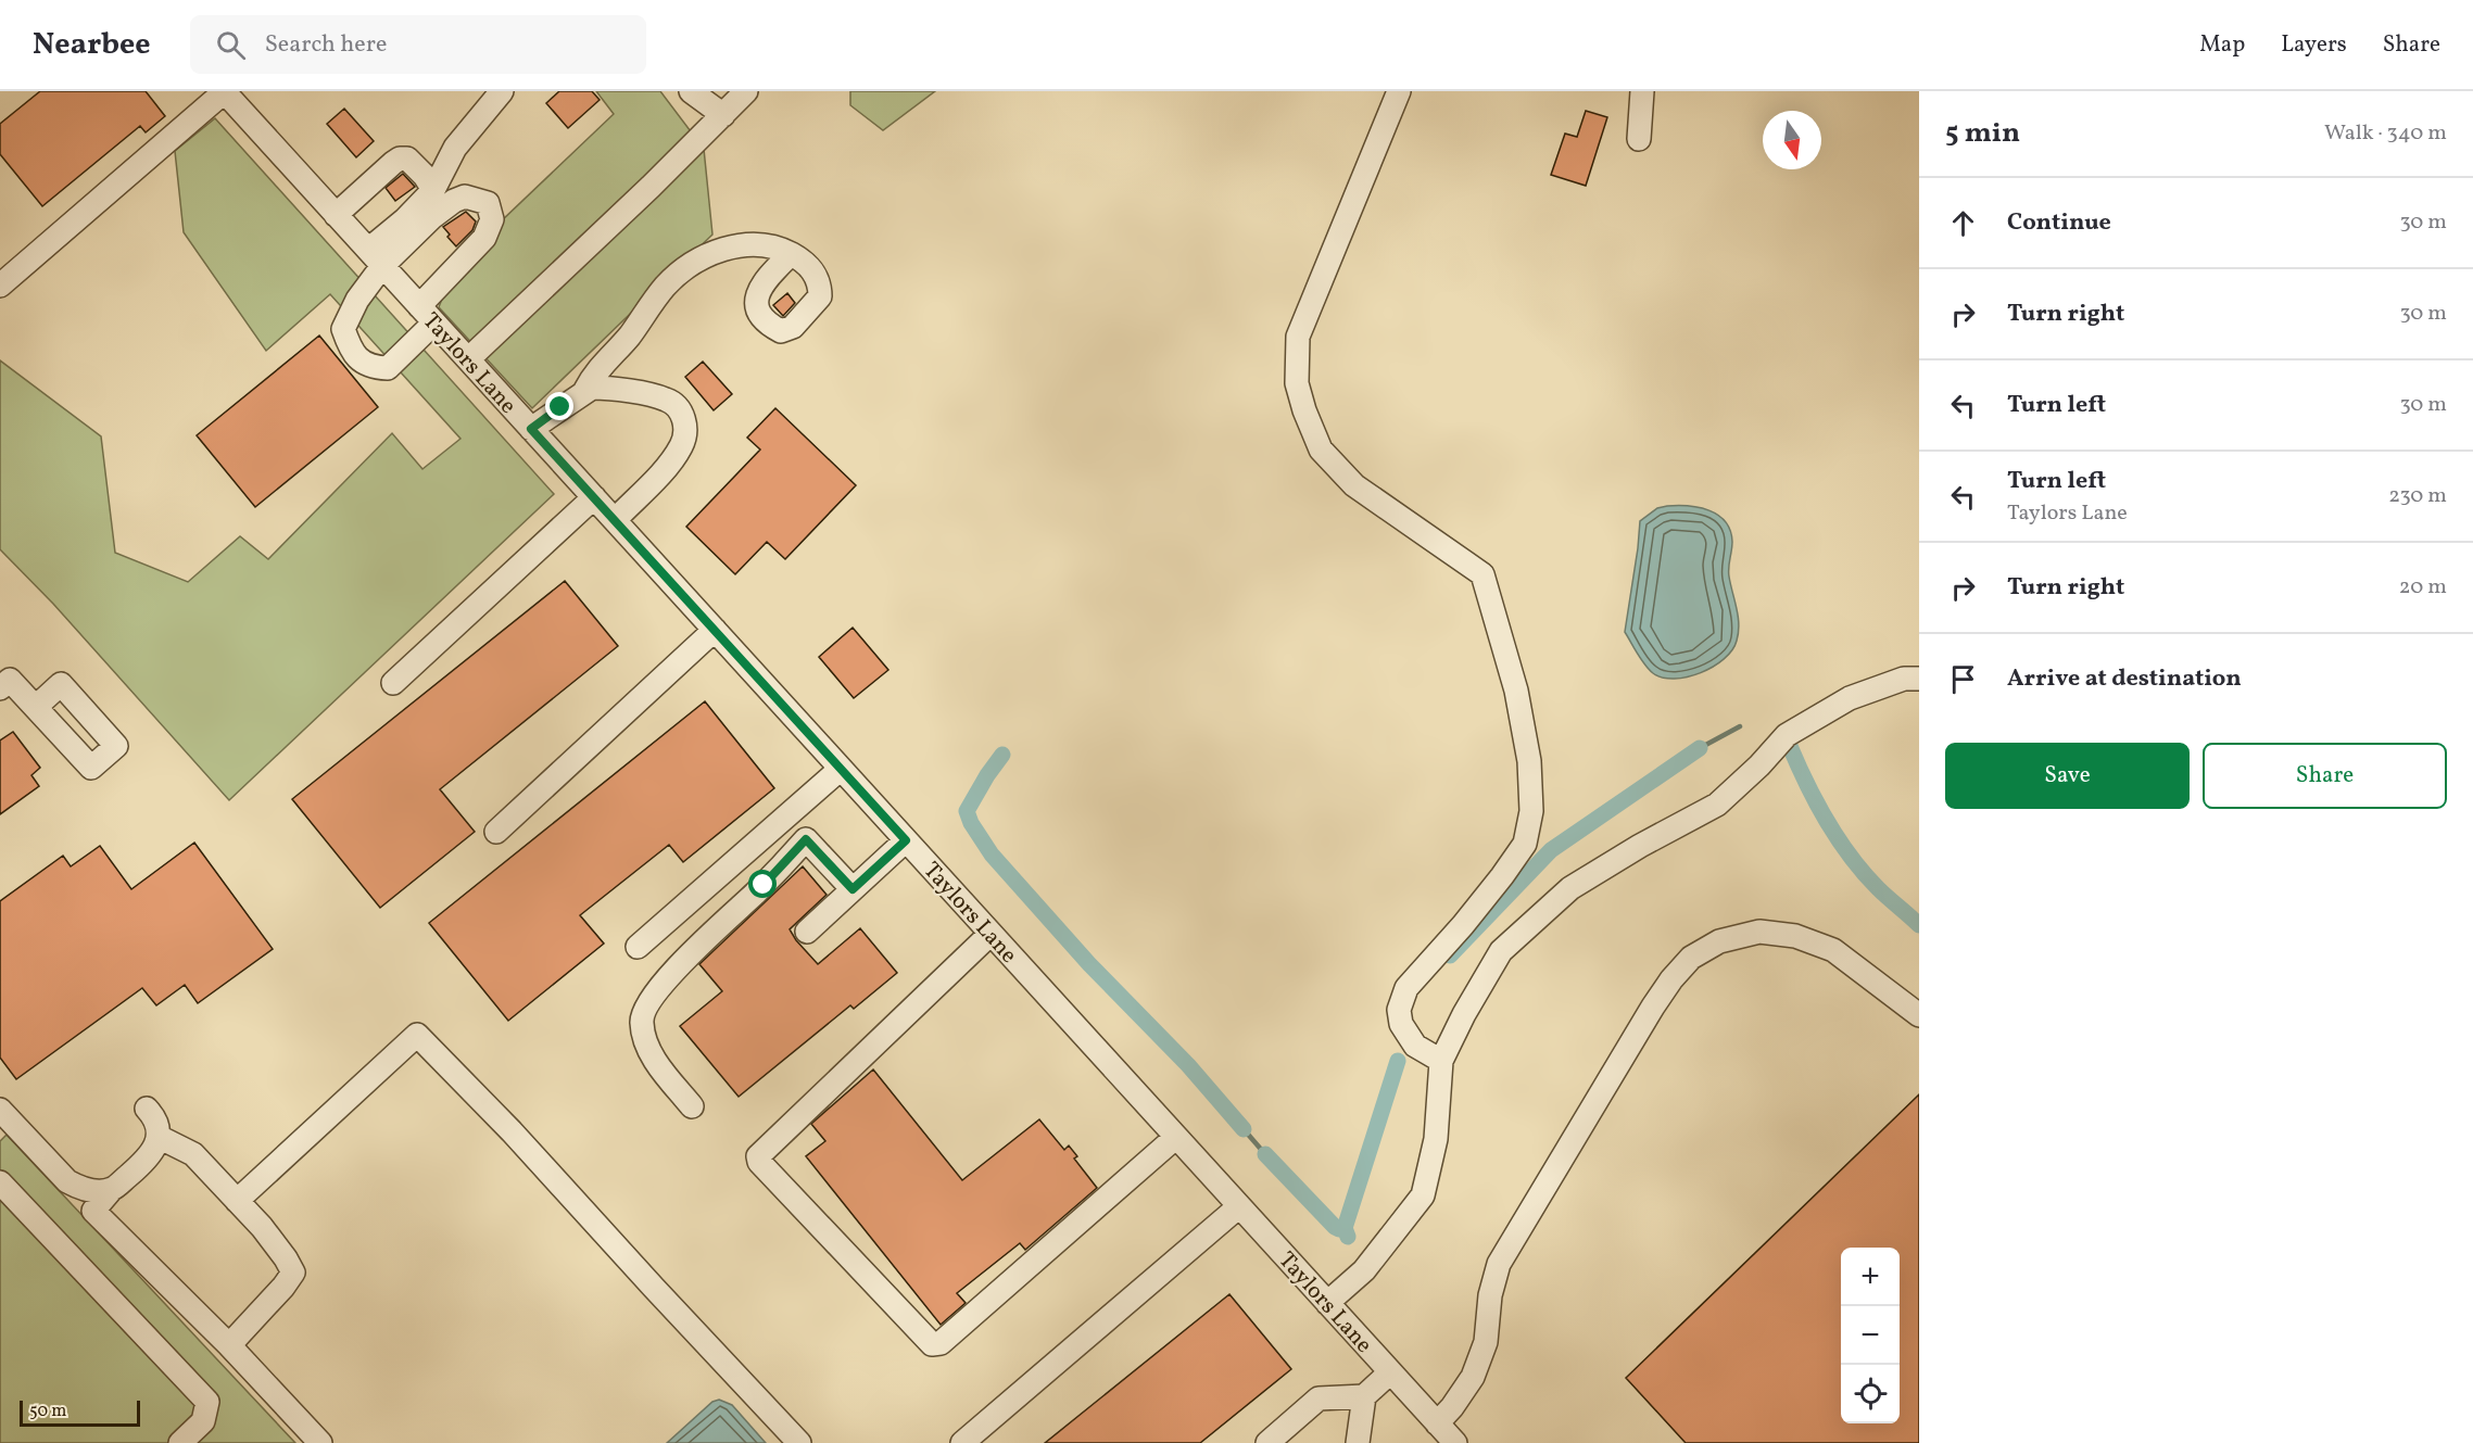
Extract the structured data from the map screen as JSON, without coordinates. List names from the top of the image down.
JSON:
{
  "streets": {
    "street": ["Taylors Lane"]
  },
  "scale_bar": "50 m",
  "north": "bottom",
  "page": {
    "header": "Nearbee",
    "search": "Search here",
    "nav": ["Map", "Layers", "Share"],
    "heading": ["5 min", "Walk · 340 m"],
    "list": [
      ["Continue", "30 m"],
      ["Turn right", "30 m"],
      ["Turn left", "30 m"],
      ["Turn left", "Taylors Lane", "230 m"],
      ["Turn right", "20 m"],
      "Arrive at destination"
    ],
    "buttons": ["Save", "Share"],
    "map_buttons": ["+", "−"],
    "scale": "50 m"
  }
}
